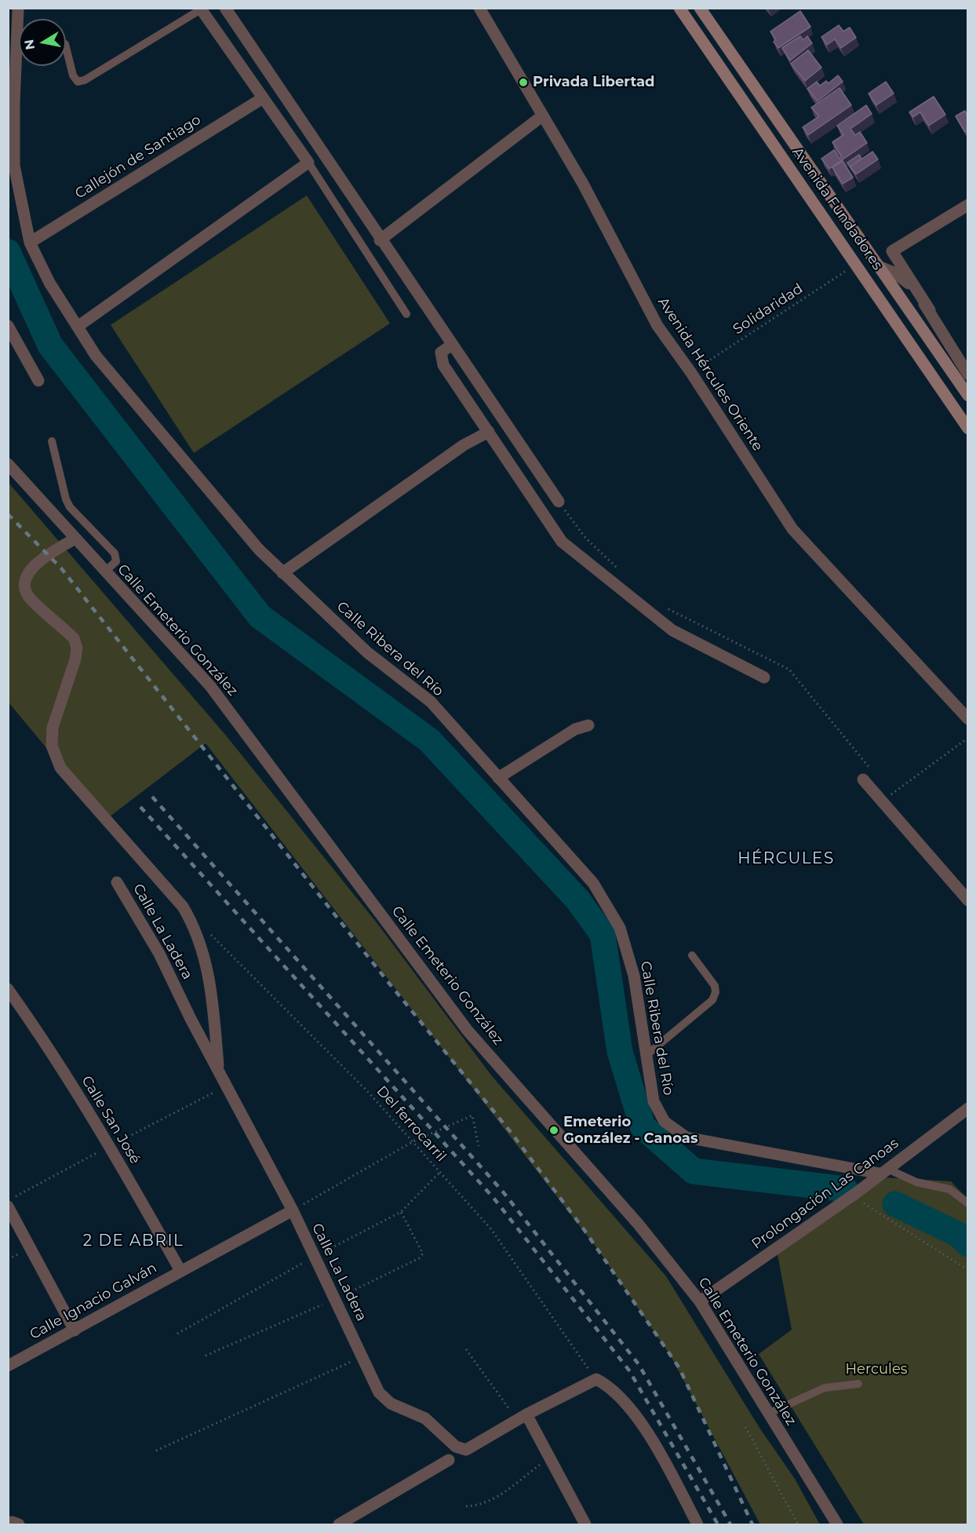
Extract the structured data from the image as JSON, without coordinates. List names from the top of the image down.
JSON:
{
  "streets": {
    "main road": ["Avenida Fundadores"],
    "street": [
      "Callejón de Santiago",
      "Avenida Hércules Oriente",
      "Calle Emeterio González",
      "Calle Ribera del Río",
      "Calle La Ladera",
      "Calle San José",
      "Prolongación Las Canoas",
      "Calle Ignacio Galván"
    ],
    "path": ["Solidaridad", "Del ferrocarril"]
  },
  "crossings": [
    ["Callejón de Santiago", "Calle Ribera del Río"],
    ["Avenida Fundadores", "Solidaridad"],
    ["Solidaridad", "Avenida Hércules Oriente"],
    ["Calle Emeterio González", "Calle La Ladera"],
    ["Calle Emeterio González", "Prolongación Las Canoas"],
    ["Calle Ribera del Río", "Prolongación Las Canoas"],
    ["Calle La Ladera", "Calle Ignacio Galván"],
    ["Calle San José", "Calle Ignacio Galván"]
  ],
  "districts": ["HÉRCULES", "2 DE ABRIL"],
  "parks": ["Hercules"],
  "places": ["Privada Libertad", "Emeterio González - Canoas"],
  "north": "left"
}
